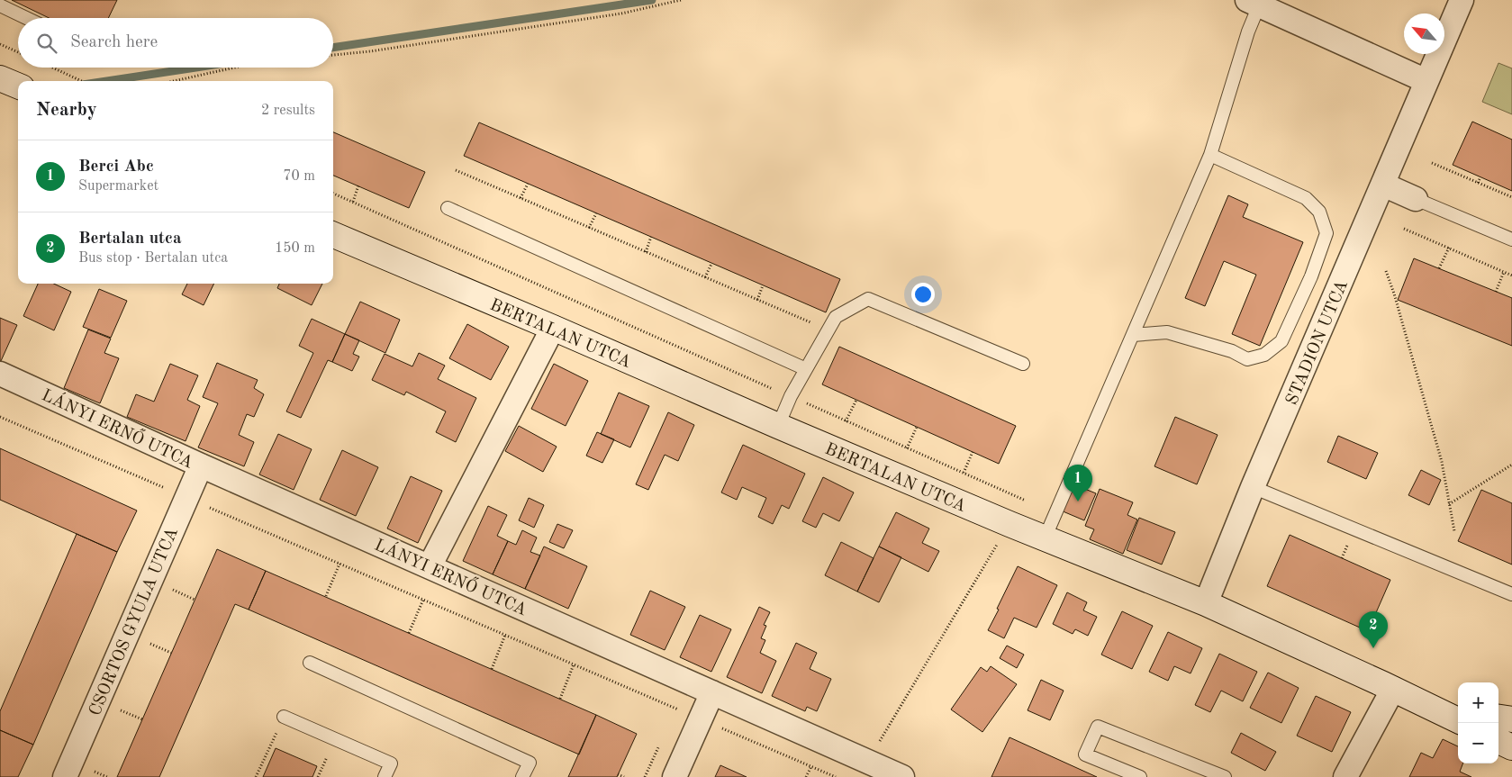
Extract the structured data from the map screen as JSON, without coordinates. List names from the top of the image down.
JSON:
{
  "streets": {
    "street": [
      "BERTALAN UTCA",
      "STADION UTCA",
      "LÁNYI ERNŐ UTCA",
      "CSORTOS GYULA UTCA"
    ]
  },
  "crossings": [
    ["BERTALAN UTCA", "STADION UTCA"],
    ["LÁNYI ERNŐ UTCA", "CSORTOS GYULA UTCA"]
  ],
  "north": "top left",
  "page": {
    "search": "Search here",
    "heading": ["Nearby", "2 results"],
    "list": [
      {
        "mark": "1",
        "name": "Berci Abc",
        "note": "Supermarket",
        "value": "70 m"
      },
      {
        "mark": "2",
        "name": "Bertalan utca",
        "note": "Bus stop · Bertalan utca",
        "value": "150 m"
      }
    ],
    "pins": ["1", "2"],
    "map_buttons": ["+", "−"]
  }
}
